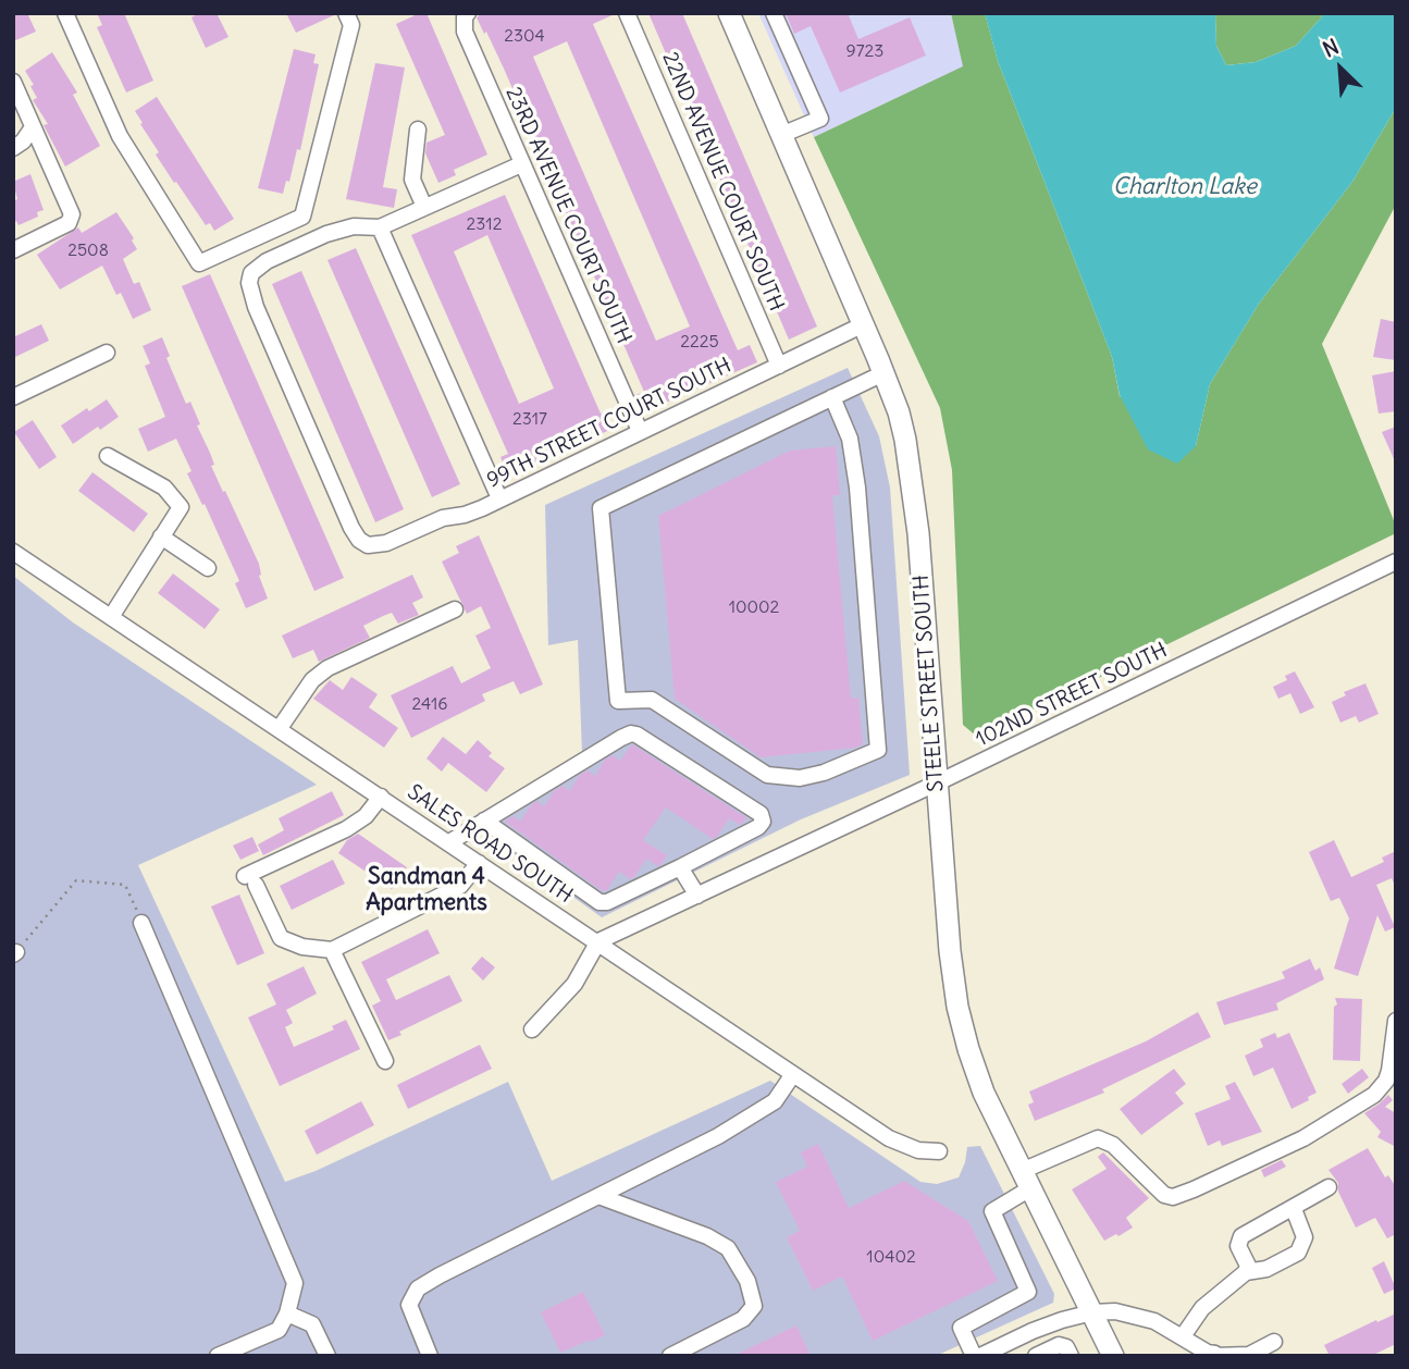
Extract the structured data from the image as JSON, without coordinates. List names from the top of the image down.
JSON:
{
  "streets": {
    "main road": ["STEELE STREET SOUTH"],
    "street": [
      "22ND AVENUE COURT SOUTH",
      "23RD AVENUE COURT SOUTH",
      "99TH STREET COURT SOUTH",
      "102ND STREET SOUTH",
      "SALES ROAD SOUTH"
    ]
  },
  "crossings": [
    ["22ND AVENUE COURT SOUTH", "99TH STREET COURT SOUTH"],
    ["23RD AVENUE COURT SOUTH", "99TH STREET COURT SOUTH"],
    ["99TH STREET COURT SOUTH", "STEELE STREET SOUTH"],
    ["STEELE STREET SOUTH", "102ND STREET SOUTH"],
    ["102ND STREET SOUTH", "SALES ROAD SOUTH"]
  ],
  "districts": ["Sandman 4 Apartments"],
  "water": ["Charlton Lake"],
  "house_numbers": [
    "2304",
    "9723",
    "2312",
    "2508",
    "2225",
    "2317",
    "10002",
    "2416",
    "10402"
  ],
  "north": "top left"
}
